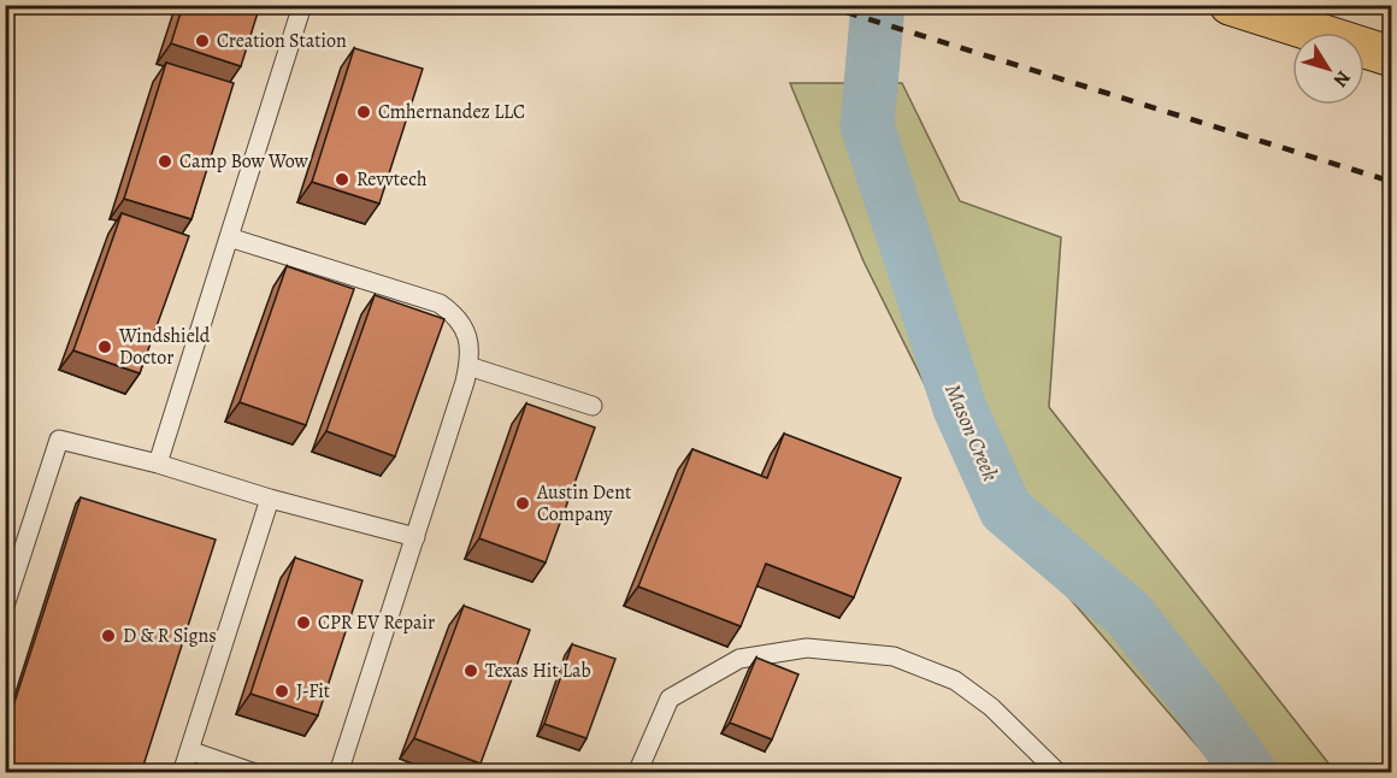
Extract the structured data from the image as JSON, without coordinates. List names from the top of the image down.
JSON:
{
  "water": ["Mason Creek"],
  "places": [
    "Creation Station",
    "Cmhernandez LLC",
    "Camp Bow Wow",
    "Revvtech",
    "Windshield Doctor",
    "Austin Dent Company",
    "CPR EV Repair",
    "D & R Signs",
    "Texas Hit Lab",
    "J-Fit"
  ],
  "north": "bottom right"
}
